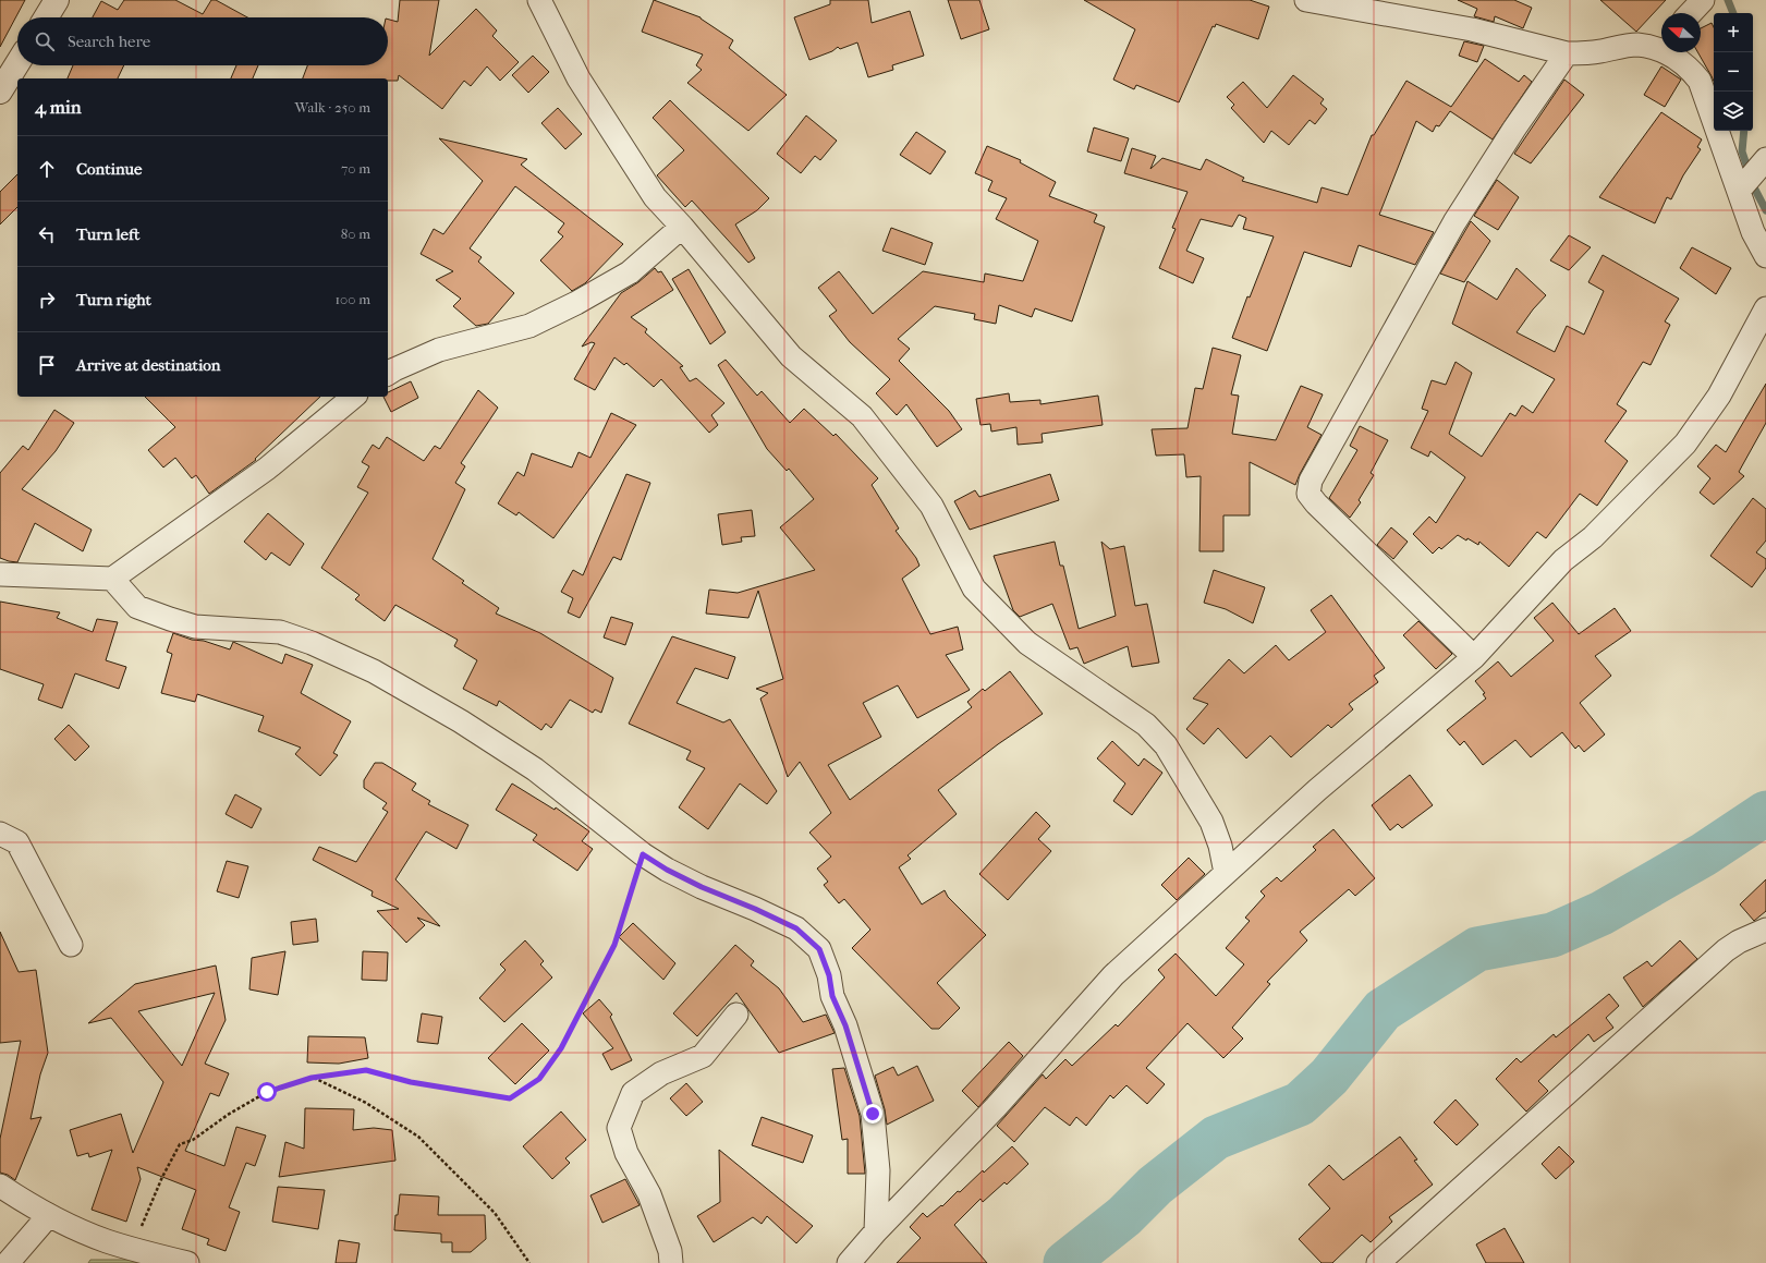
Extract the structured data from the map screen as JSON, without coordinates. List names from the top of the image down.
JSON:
{
  "north": "left",
  "page": {
    "map_buttons": ["+", "−"],
    "search": "Search here",
    "heading": ["4 min", "Walk · 250 m"],
    "list": [
      ["Continue", "70 m"],
      ["Turn left", "80 m"],
      ["Turn right", "100 m"],
      "Arrive at destination"
    ]
  }
}
